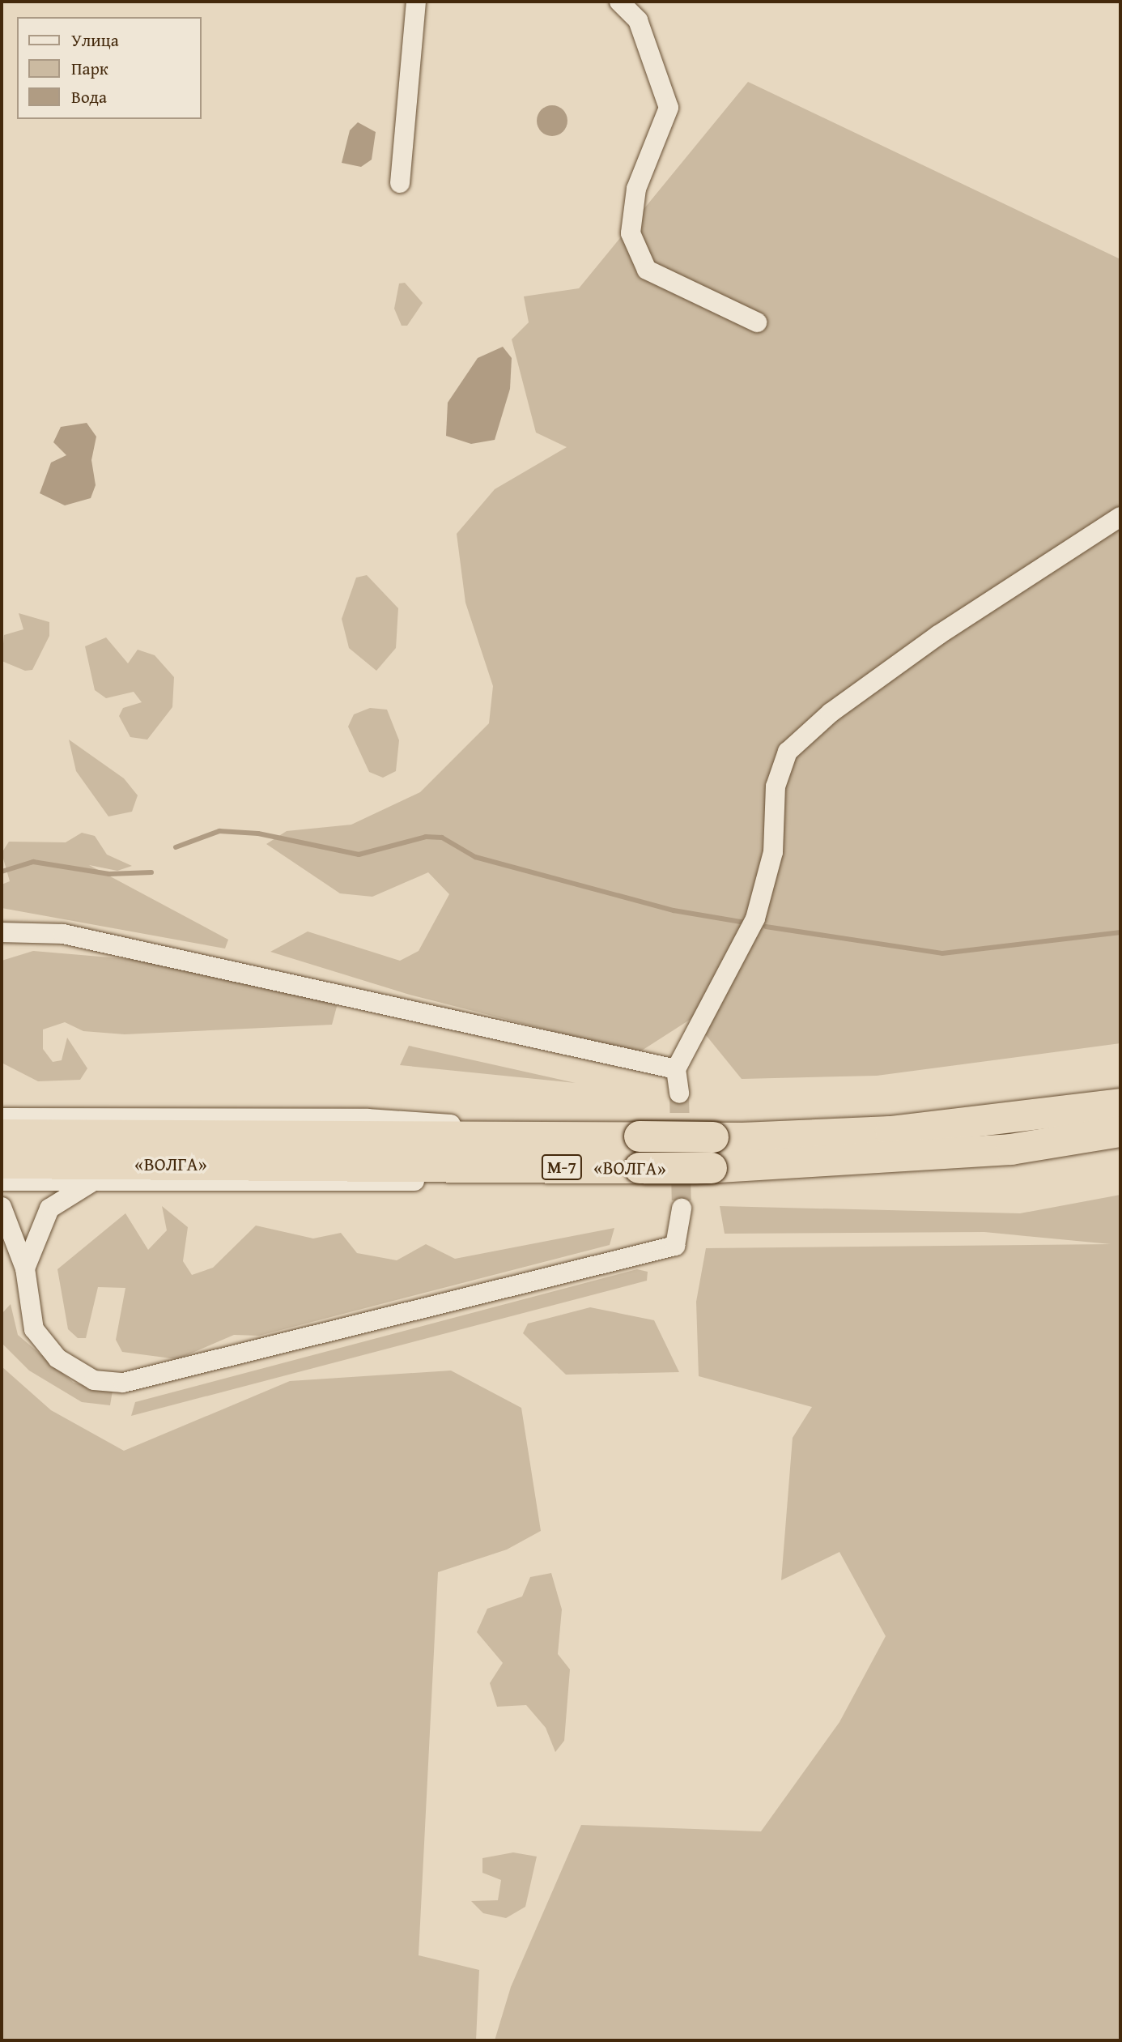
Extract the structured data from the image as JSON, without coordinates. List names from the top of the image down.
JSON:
{
  "streets": {
    "highway": ["«ВОЛГА»", "М-7"]
  },
  "legend": ["Улица", "Парк", "Вода"]
}
